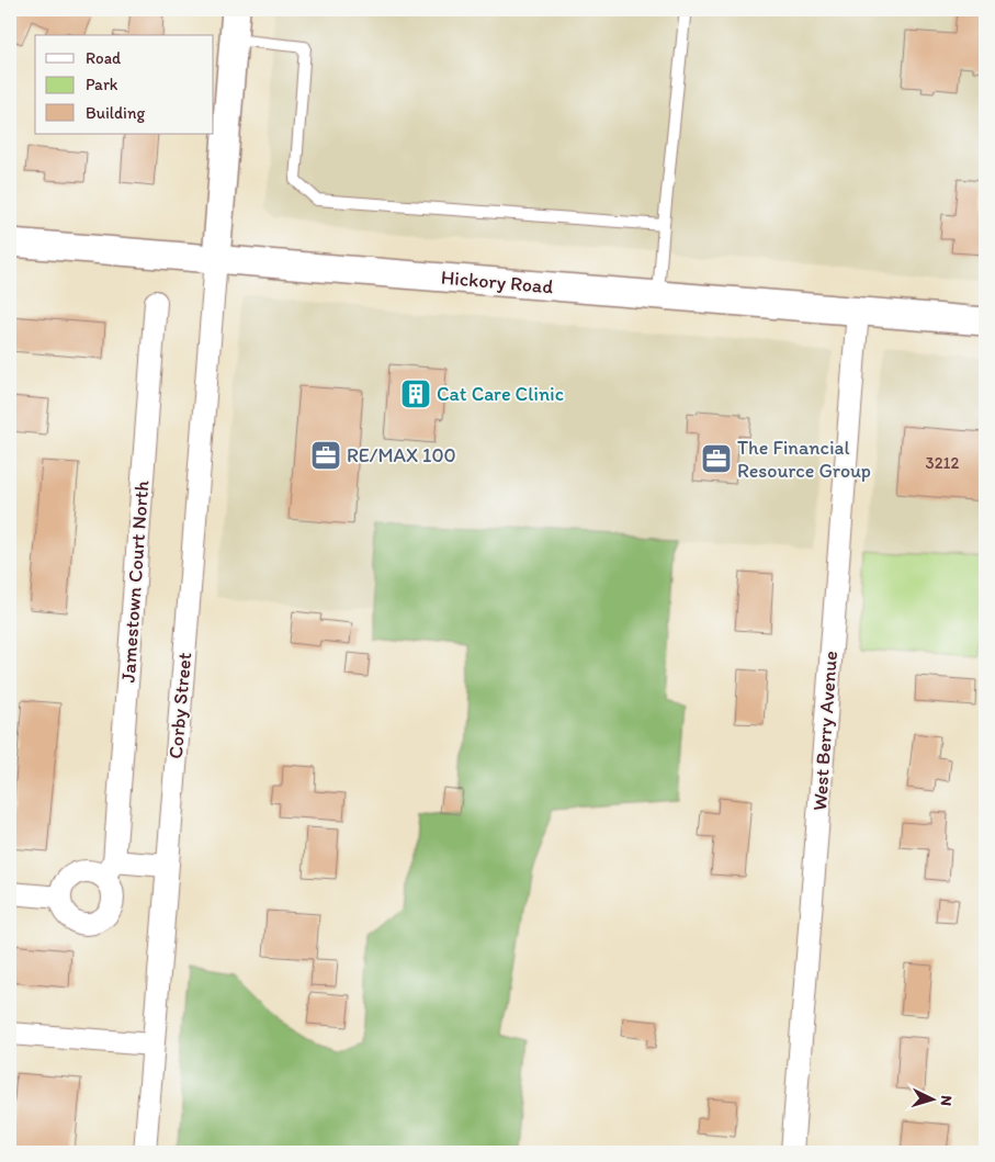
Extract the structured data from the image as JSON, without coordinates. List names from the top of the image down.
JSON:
{
  "streets": {
    "street": [
      "Hickory Road",
      "Jamestown Court North",
      "Corby Street",
      "West Berry Avenue"
    ]
  },
  "crossings": [
    ["Hickory Road", "Corby Street"],
    ["Hickory Road", "West Berry Avenue"]
  ],
  "places": {
    "building": ["Cat Care Clinic"],
    "office": ["RE/MAX 100", "The Financial Resource Group"]
  },
  "house_numbers": ["3212"],
  "legend": ["Road", "Park", "Building"],
  "north": "right"
}
